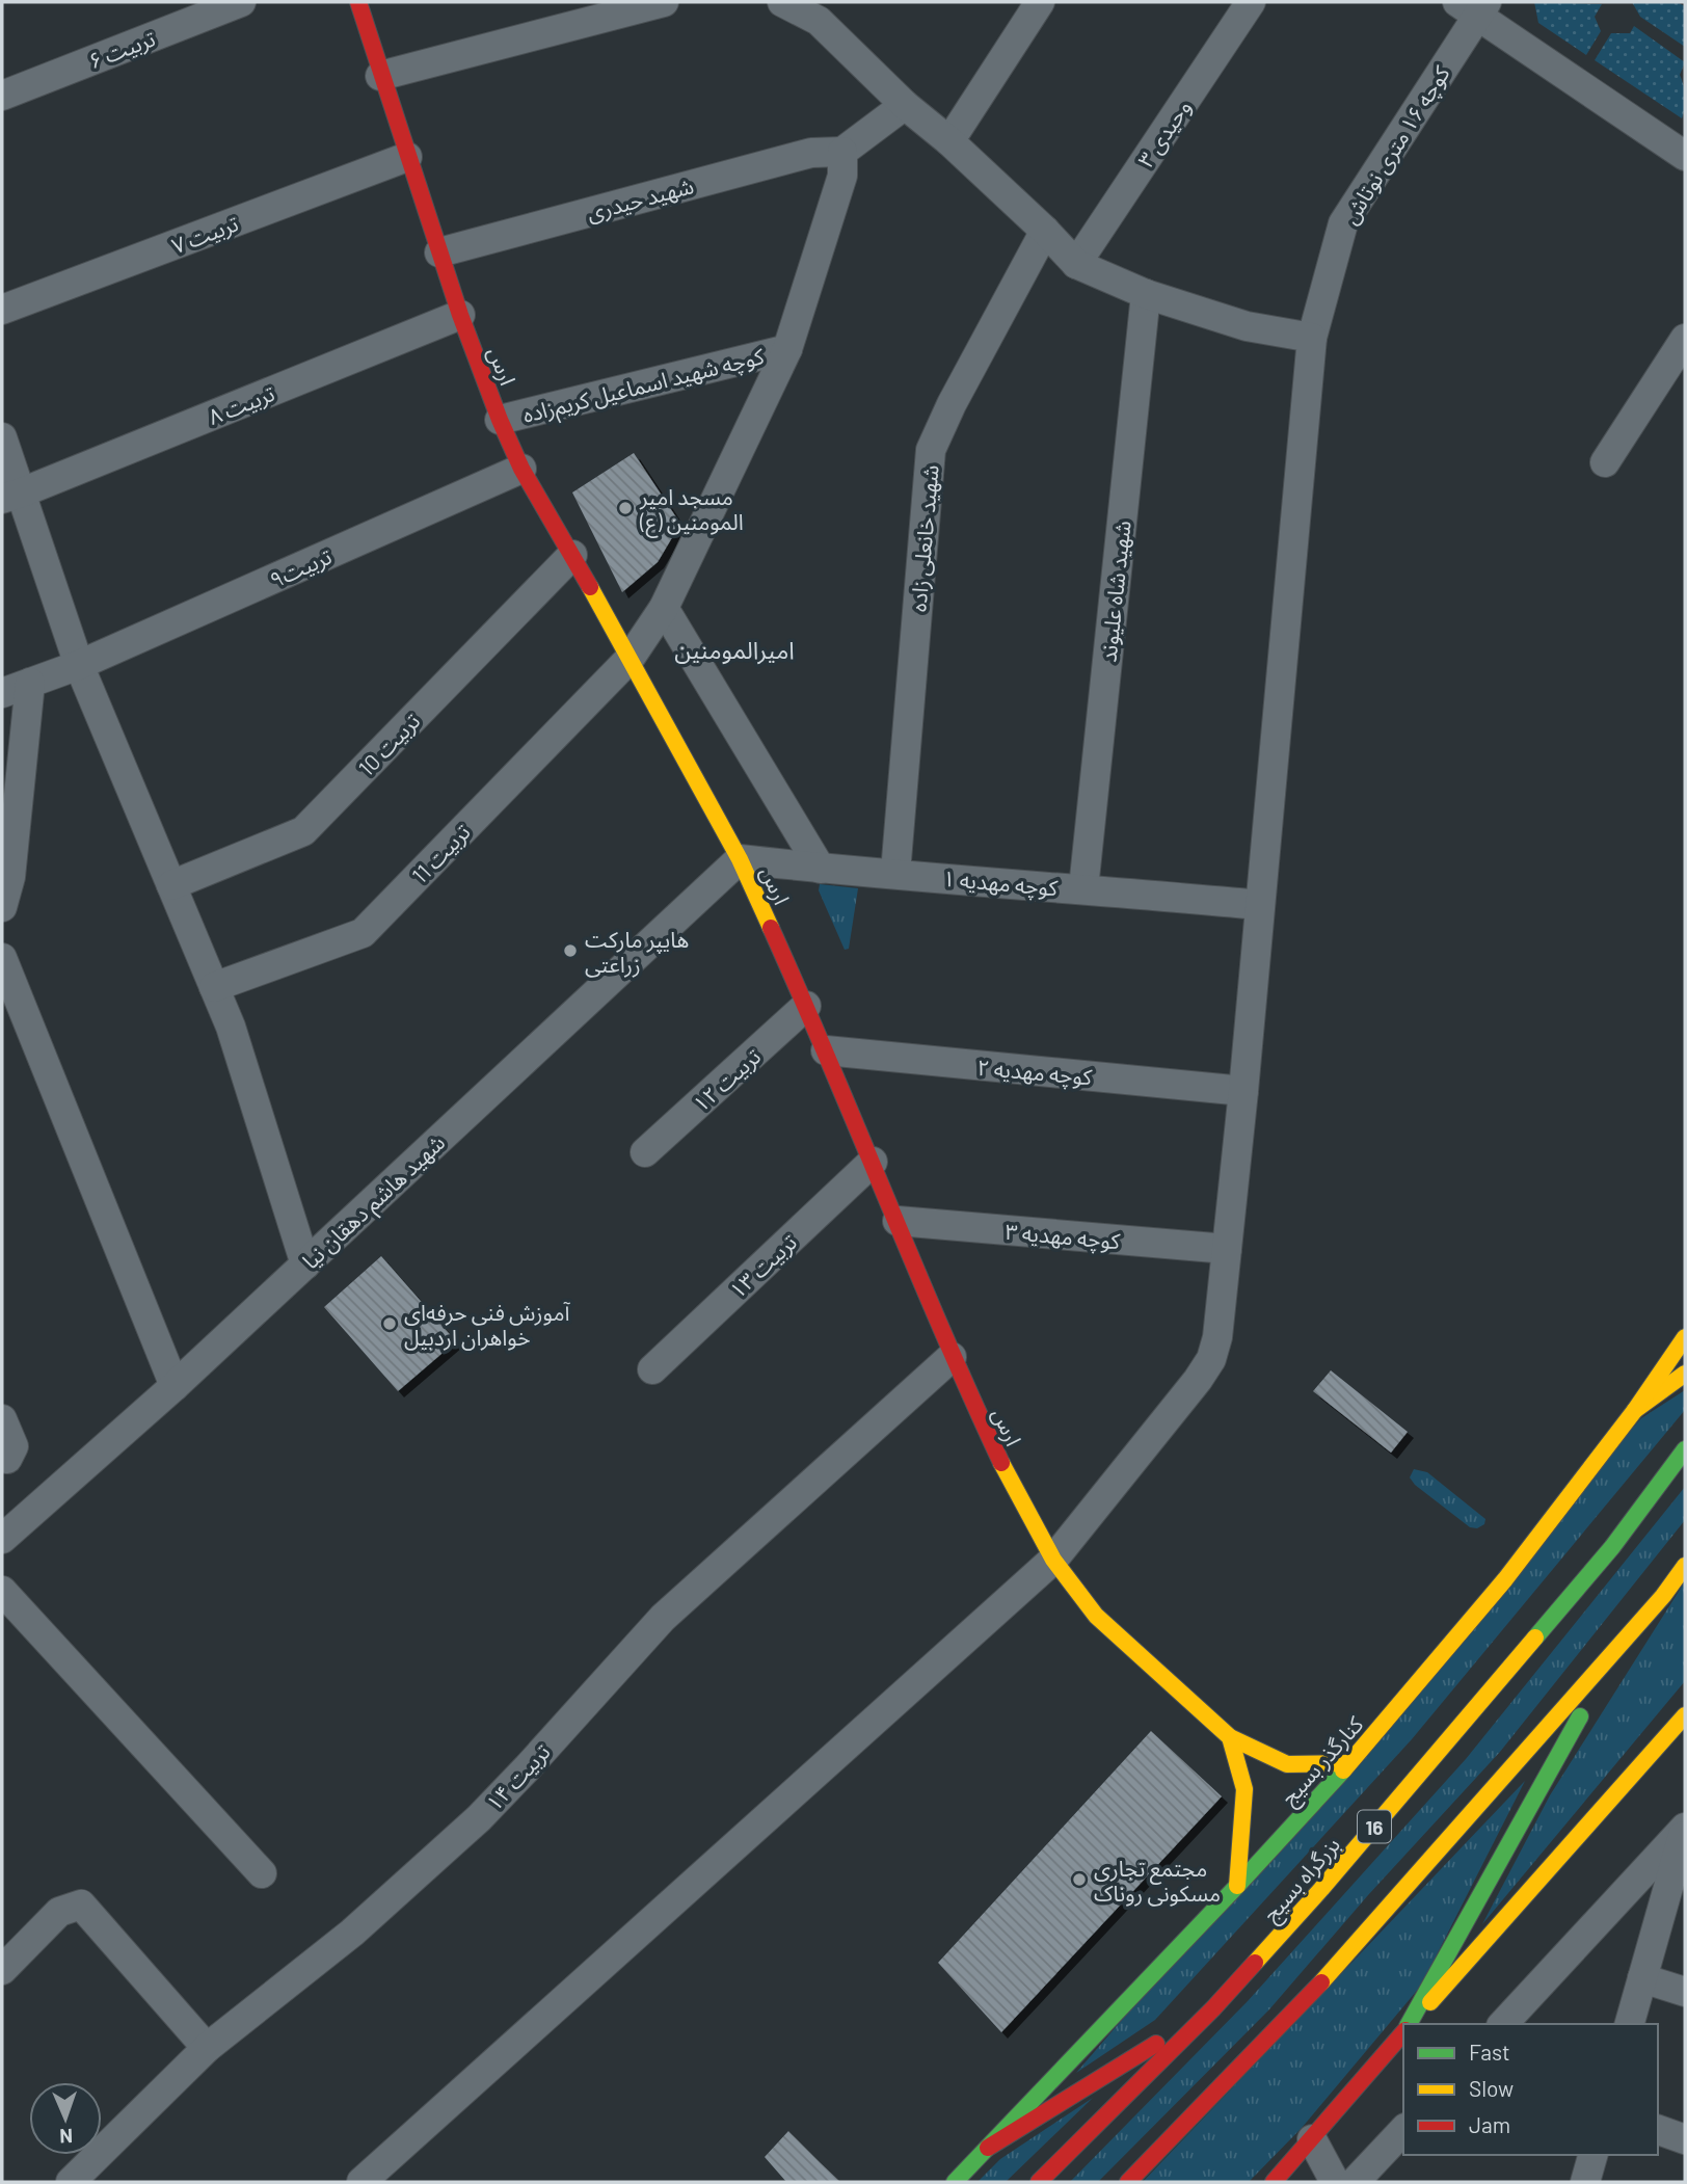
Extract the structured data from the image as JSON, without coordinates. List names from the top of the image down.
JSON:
{
  "streets": {
    "main road": [
      "ارس",
      "کنارگذر بسیج",
      "16",
      "بزرگراه بسیج"
    ],
    "street": [
      "تربیت ۶",
      "وحیدی ۳",
      "کوچه ۱۶ متری نوتاش",
      "شهید حیدری",
      "تربیت ۷",
      "کوچه شهید اسماعیل کریم‌زاده",
      "تربیت ۸",
      "شهید خانعلی زاده",
      "تربیت۹",
      "شهید شاه علیوند",
      "تربیت 10",
      "تربیت 11",
      "کوچه مهدیه ۱",
      "کوچه مهدیه ۲",
      "تربیت ۱۲",
      "شهید هاشم دهقان نیا",
      "کوچه مهدیه ۳",
      "تربیت ۱۳",
      "تربیت ۱۴"
    ]
  },
  "crossings": [
    ["کوچه ۱۶ متری نوتاش", "ارس"],
    ["کوچه ۱۶ متری نوتاش", "کوچه مهدیه ۱"],
    ["کوچه ۱۶ متری نوتاش", "کوچه مهدیه ۲"],
    ["کوچه ۱۶ متری نوتاش", "کوچه مهدیه ۳"],
    ["شهید حیدری", "ارس"],
    ["شهید حیدری", "تربیت 11"],
    ["تربیت ۷", "ارس"],
    ["ارس", "کوچه شهید اسماعیل کریم‌زاده"],
    ["ارس", "تربیت ۸"],
    ["ارس", "تربیت۹"],
    ["ارس", "تربیت 10"],
    ["ارس", "تربیت 11"],
    ["ارس", "کوچه مهدیه ۱"],
    ["ارس", "کوچه مهدیه ۲"],
    ["ارس", "تربیت ۱۲"],
    ["ارس", "شهید هاشم دهقان نیا"],
    ["ارس", "کوچه مهدیه ۳"],
    ["ارس", "تربیت ۱۳"],
    ["ارس", "کنارگذر بسیج"],
    ["ارس", "تربیت ۱۴"],
    ["کوچه شهید اسماعیل کریم‌زاده", "تربیت 11"],
    ["شهید خانعلی زاده", "کوچه مهدیه ۱"],
    ["شهید شاه علیوند", "کوچه مهدیه ۱"],
    ["کوچه مهدیه ۱", "شهید هاشم دهقان نیا"]
  ],
  "districts": ["امیرالمومنین"],
  "places": [
    "مسجد امیر المومنین (ع)",
    "هایپر مارکت زراعتی",
    "آموزش فنی حرفه‌ای خواهران اردبیل",
    "مجتمع تجاری مسکونی روناک"
  ],
  "legend": ["Fast", "Slow", "Jam"],
  "north": "bottom"
}
